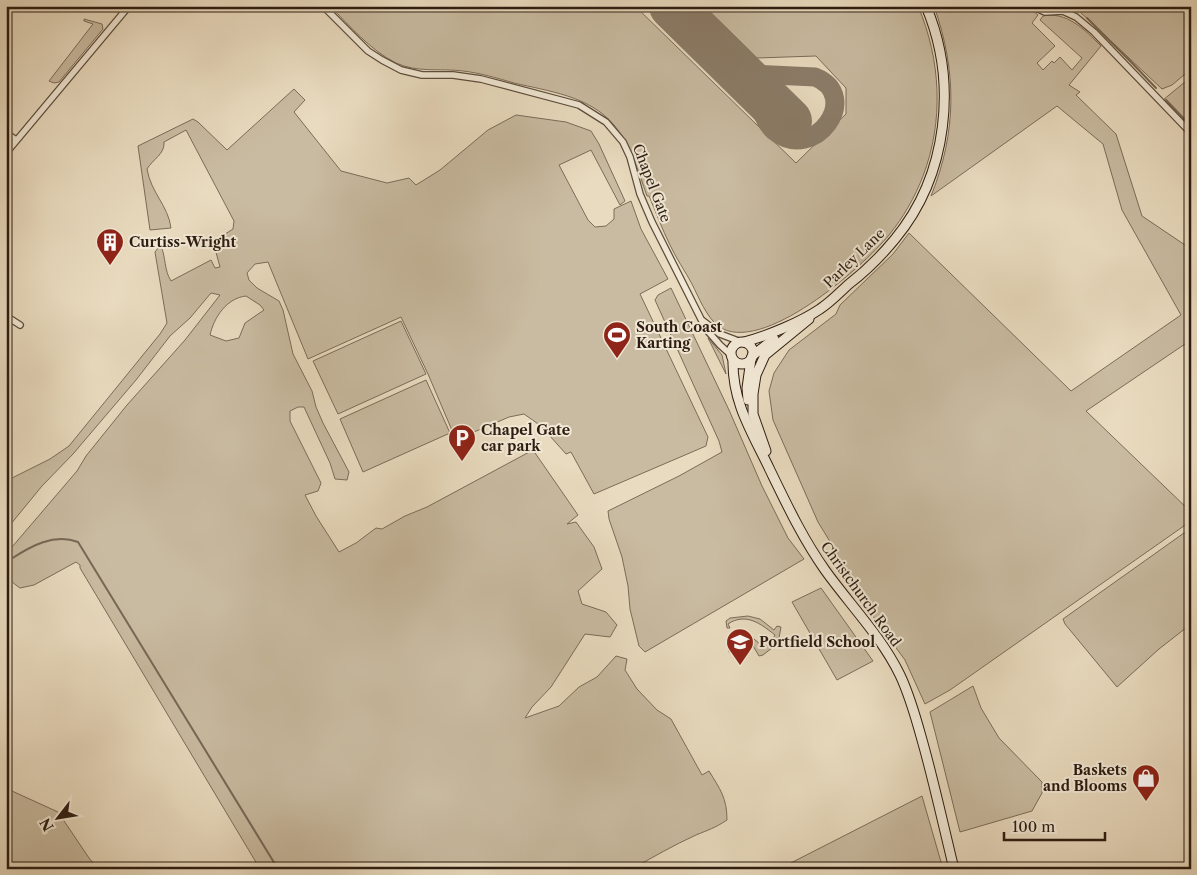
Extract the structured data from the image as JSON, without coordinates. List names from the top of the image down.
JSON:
{
  "streets": {
    "main road": ["Parley Lane", "Christchurch Road"],
    "street": ["Chapel Gate"]
  },
  "crossings": [
    ["Chapel Gate", "Parley Lane"],
    ["Chapel Gate", "Christchurch Road"],
    ["Parley Lane", "Christchurch Road"]
  ],
  "places": {
    "building": ["Curtiss-Wright"],
    "sports": ["South Coast Karting"],
    "parking": ["Chapel Gate car park"],
    "school or university": ["Portfield School"],
    "shop": ["Baskets and Blooms"]
  },
  "scale_bar": "100 m",
  "north": "bottom left"
}
